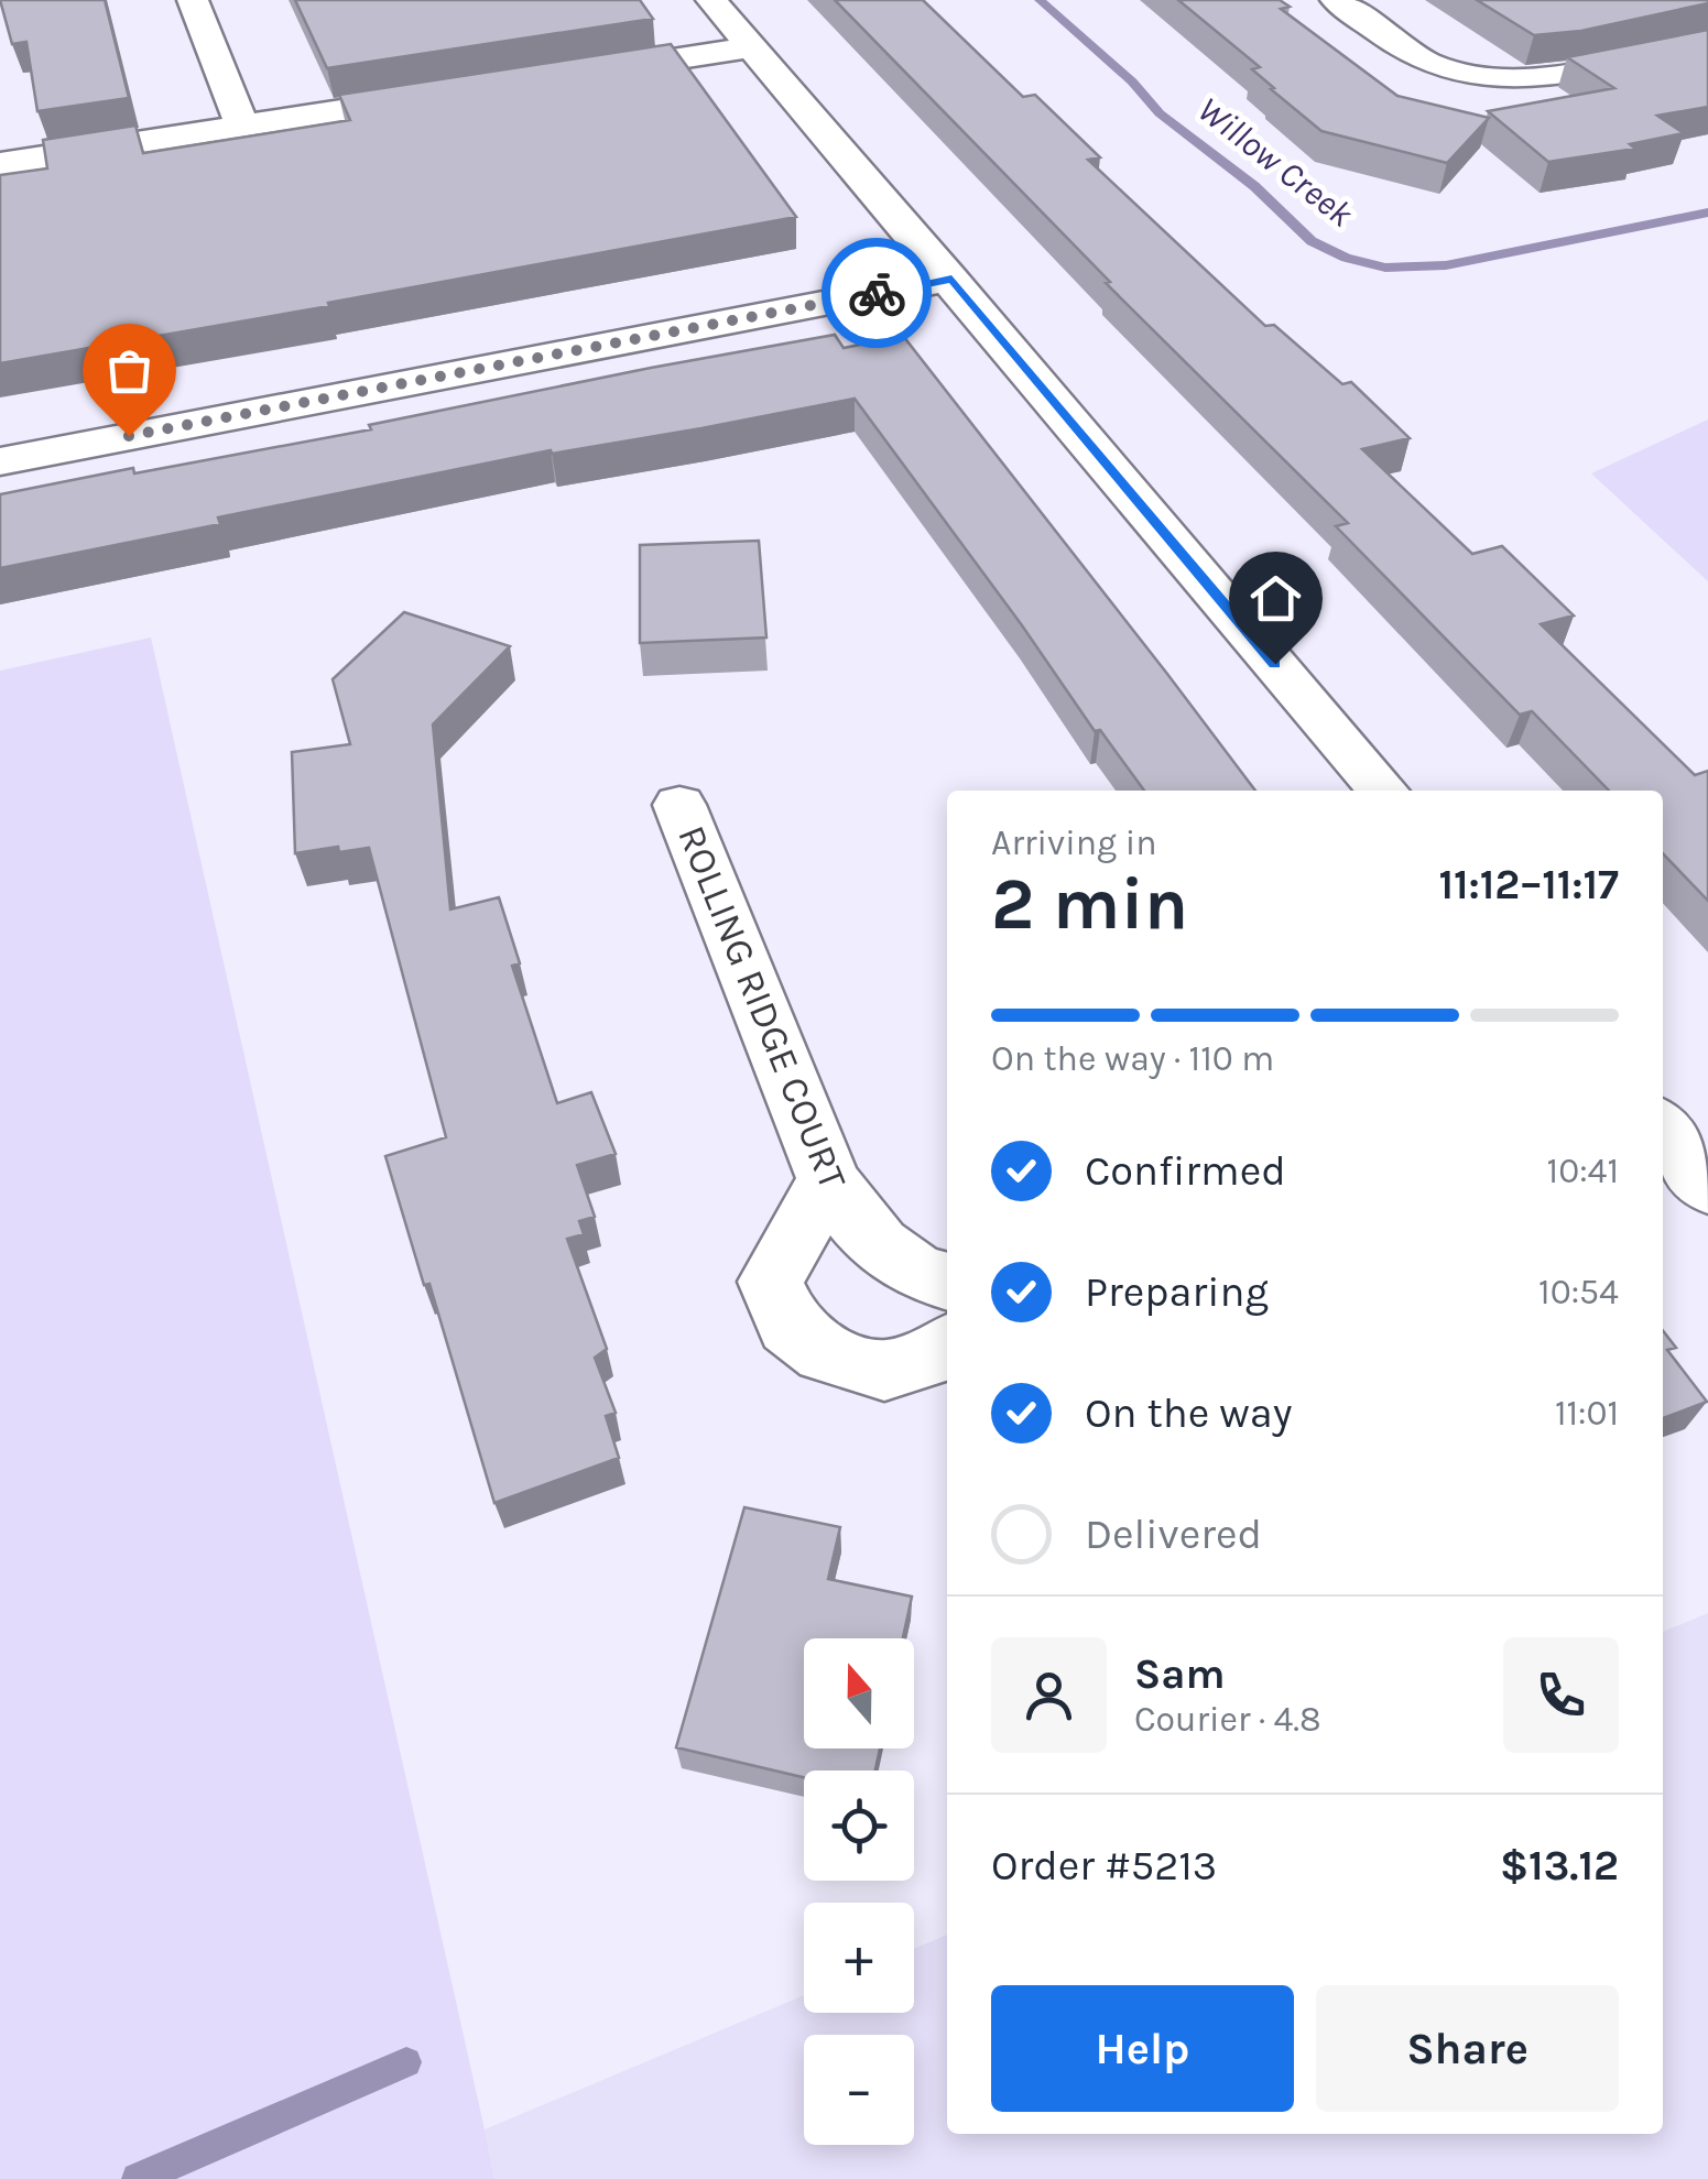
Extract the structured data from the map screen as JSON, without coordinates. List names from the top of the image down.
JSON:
{
  "streets": {
    "street": ["ROLLING RIDGE COURT"]
  },
  "water": ["Willow Creek"],
  "north": "top",
  "page": {
    "heading": ["2 min", "Arriving in", "11:12–11:17"],
    "panel": [
      "Sam",
      "Courier · 4.8",
      "Order #5213",
      "$13.12"
    ],
    "bar": "On the way · 110 m",
    "list": [
      ["Confirmed", "10:41"],
      ["Preparing", "10:54"],
      ["On the way", "11:01"],
      "Delivered"
    ],
    "map_buttons": ["+", "−"],
    "buttons": ["Help", "Share"]
  }
}
